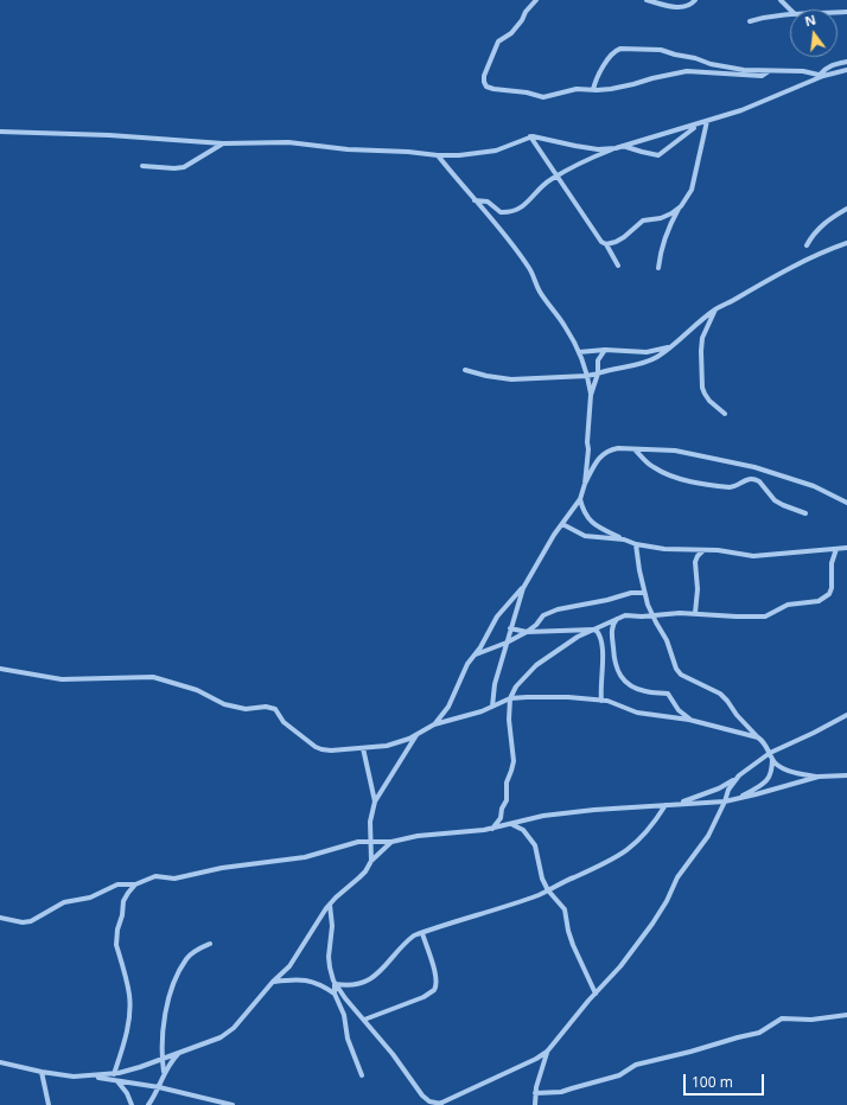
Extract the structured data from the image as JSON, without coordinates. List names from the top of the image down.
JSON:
{
  "scale_bar": "100 m",
  "north": "top"
}
